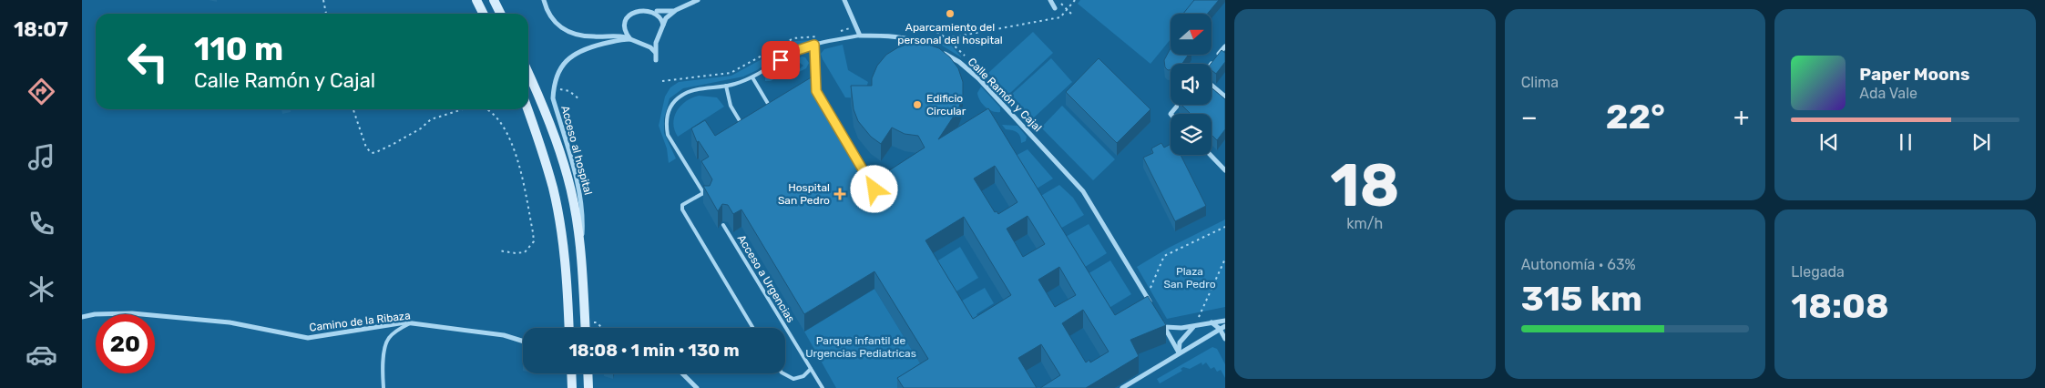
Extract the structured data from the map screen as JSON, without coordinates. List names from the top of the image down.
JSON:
{
  "streets": {
    "street": ["Calle Ramón y Cajal", "Acceso al hospital", "Camino de la Ribaza"],
    "lane": ["Acceso a Urgencias"]
  },
  "parks": ["Plaza San Pedro", "Parque infantil de Urgencias Pediatricas"],
  "places": {
    "other": ["Aparcamiento del personal del hospital", "Edificio Circular"],
    "health": ["Hospital San Pedro"]
  },
  "north": "right",
  "page": {
    "tabs": "18:07",
    "tile": [
      ["18", "km/h"],
      "Clima",
      ["Autonomía · 63%", "315 km"],
      ["Llegada", "18:08"]
    ],
    "turn": ["110 m", "Calle Ramón y Cajal"],
    "song": ["Paper Moons", "Ada Vale"],
    "heat": ["−", "22°", "+"],
    "limit": "20",
    "trip": "18:08 · 1 min · 130 m"
  }
}
